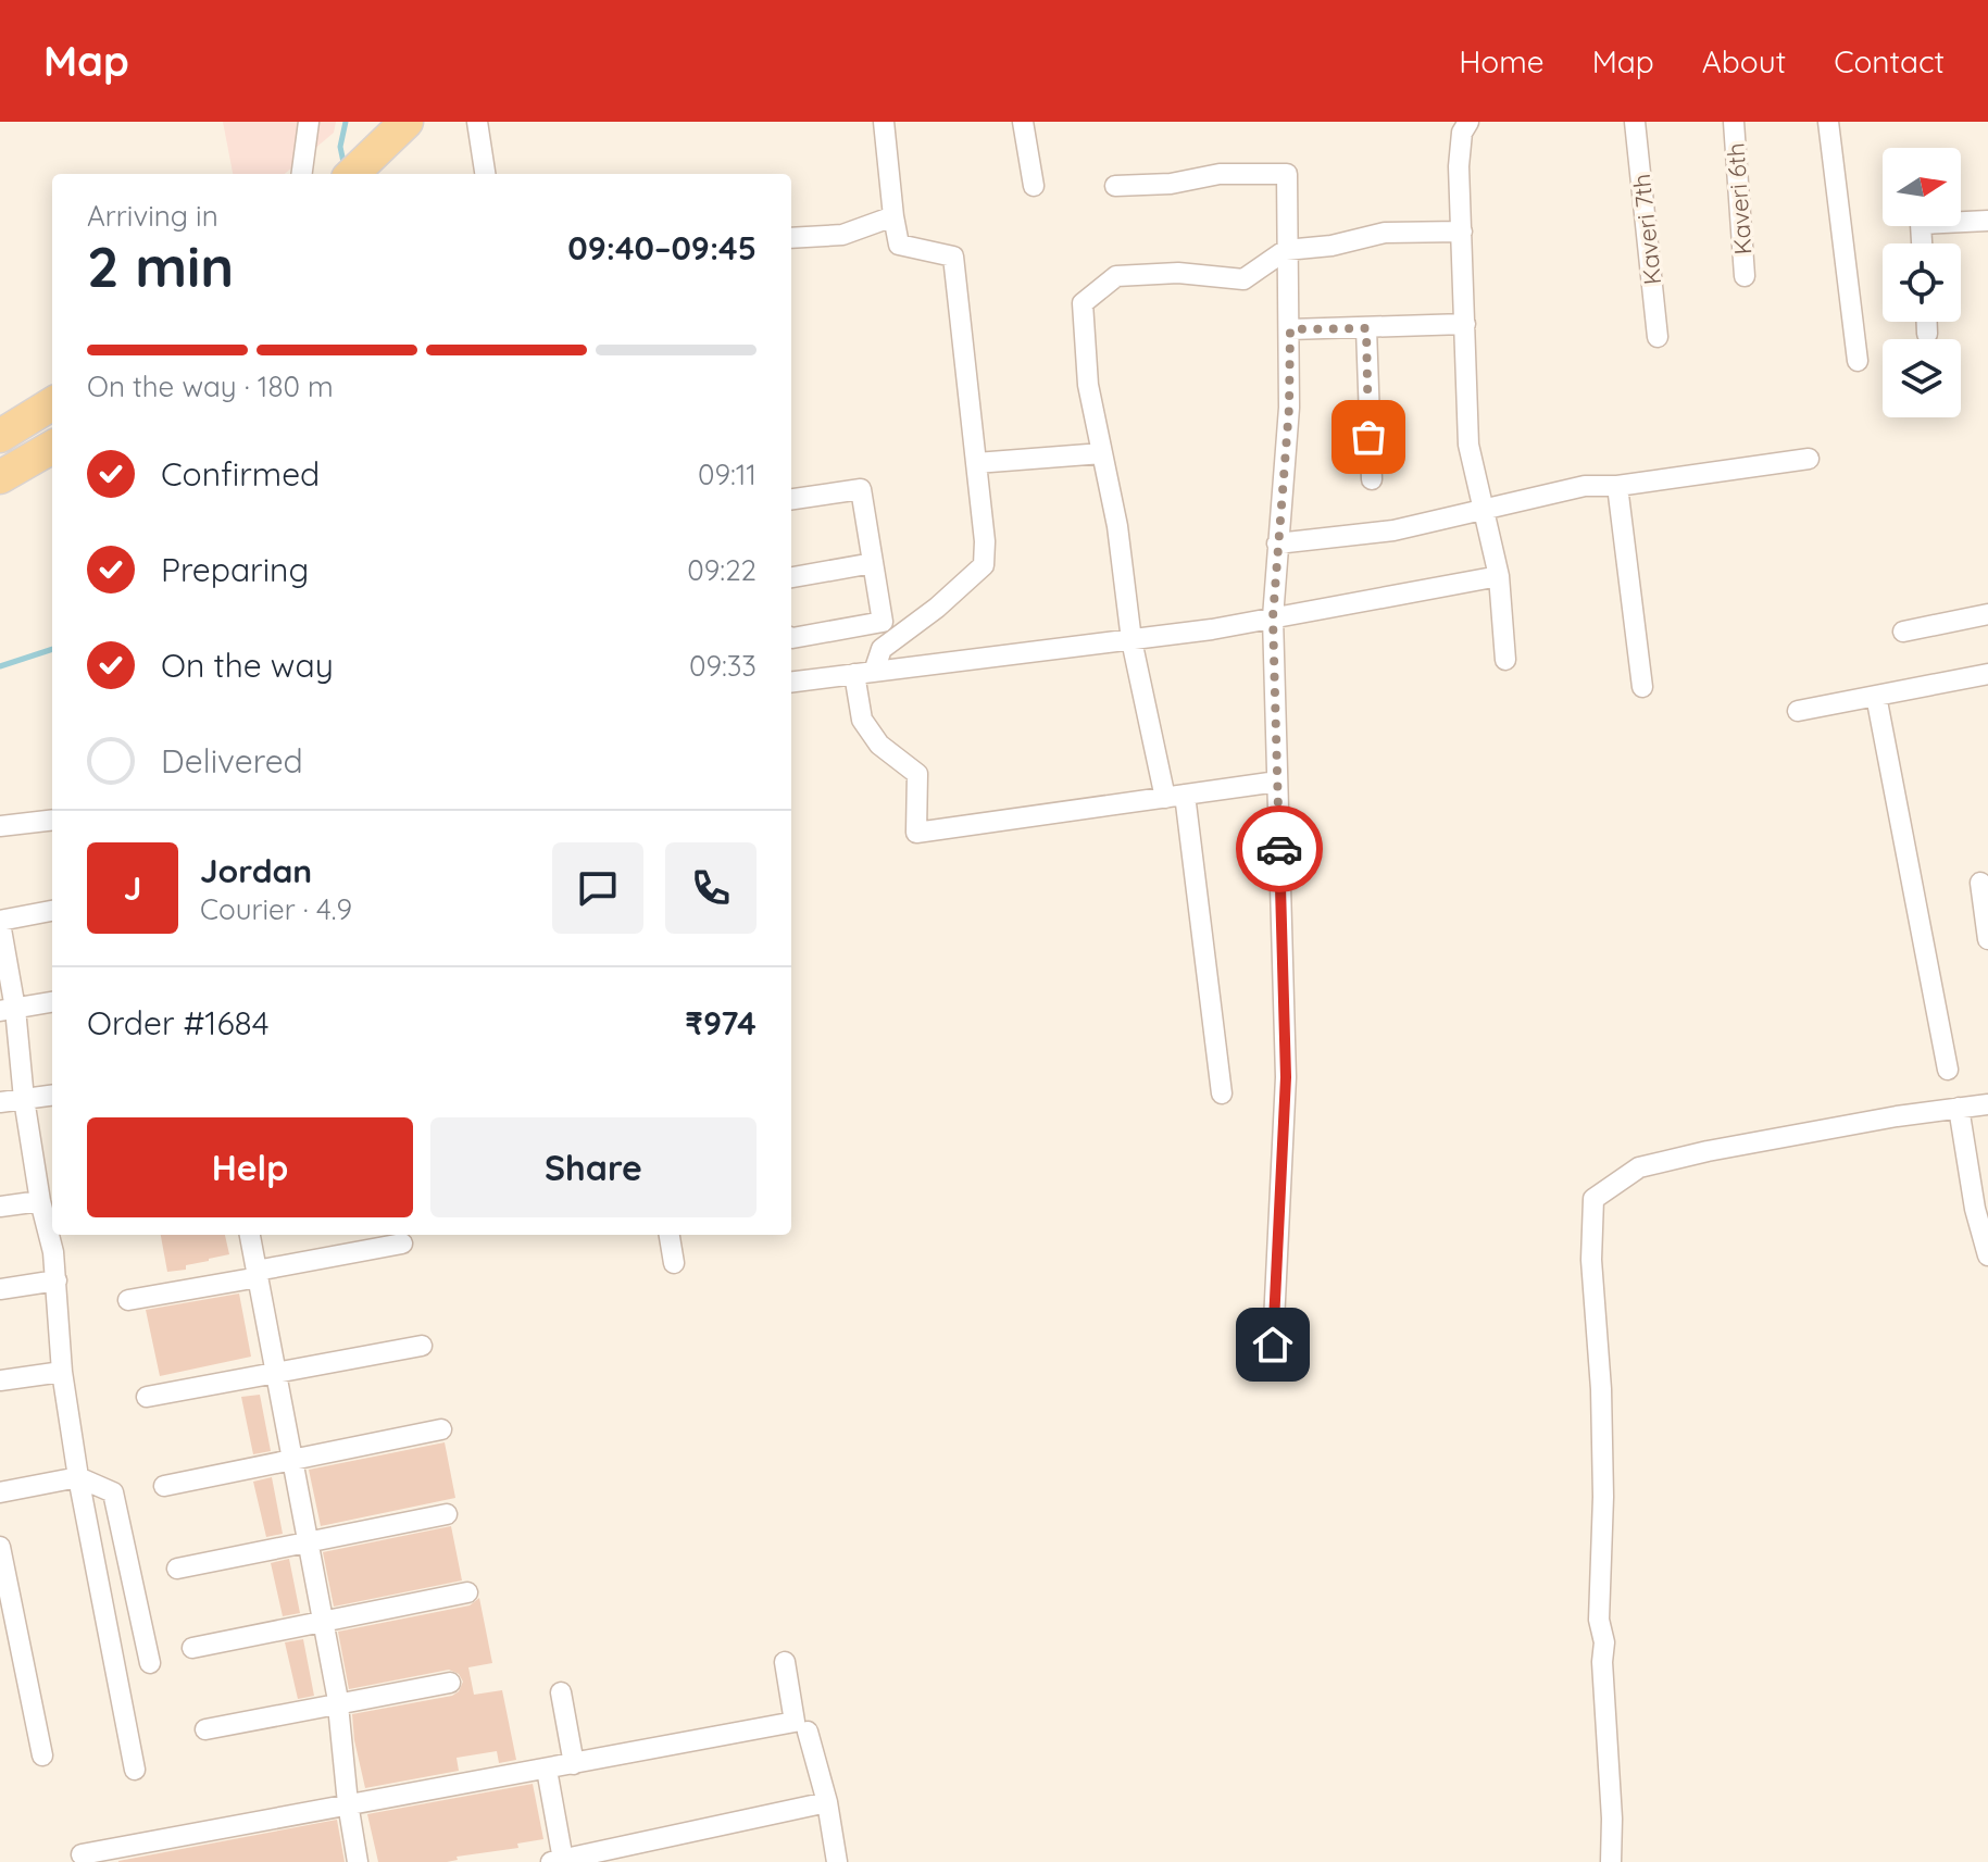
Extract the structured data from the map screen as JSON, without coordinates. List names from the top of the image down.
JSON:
{
  "streets": {
    "street": ["Kaveri 6th", "Kaveri 7th"]
  },
  "north": "right",
  "page": {
    "header": "Map",
    "nav": [
      "Home",
      "Map",
      "About",
      "Contact"
    ],
    "heading": ["2 min", "Arriving in", "09:40–09:45"],
    "panel": [
      "Jordan",
      "Courier · 4.9",
      "Order #1684",
      "₹974"
    ],
    "bar": "On the way · 180 m",
    "list": [
      ["Confirmed", "09:11"],
      ["Preparing", "09:22"],
      ["On the way", "09:33"],
      "Delivered"
    ],
    "round": "J",
    "buttons": ["Help", "Share"]
  }
}
